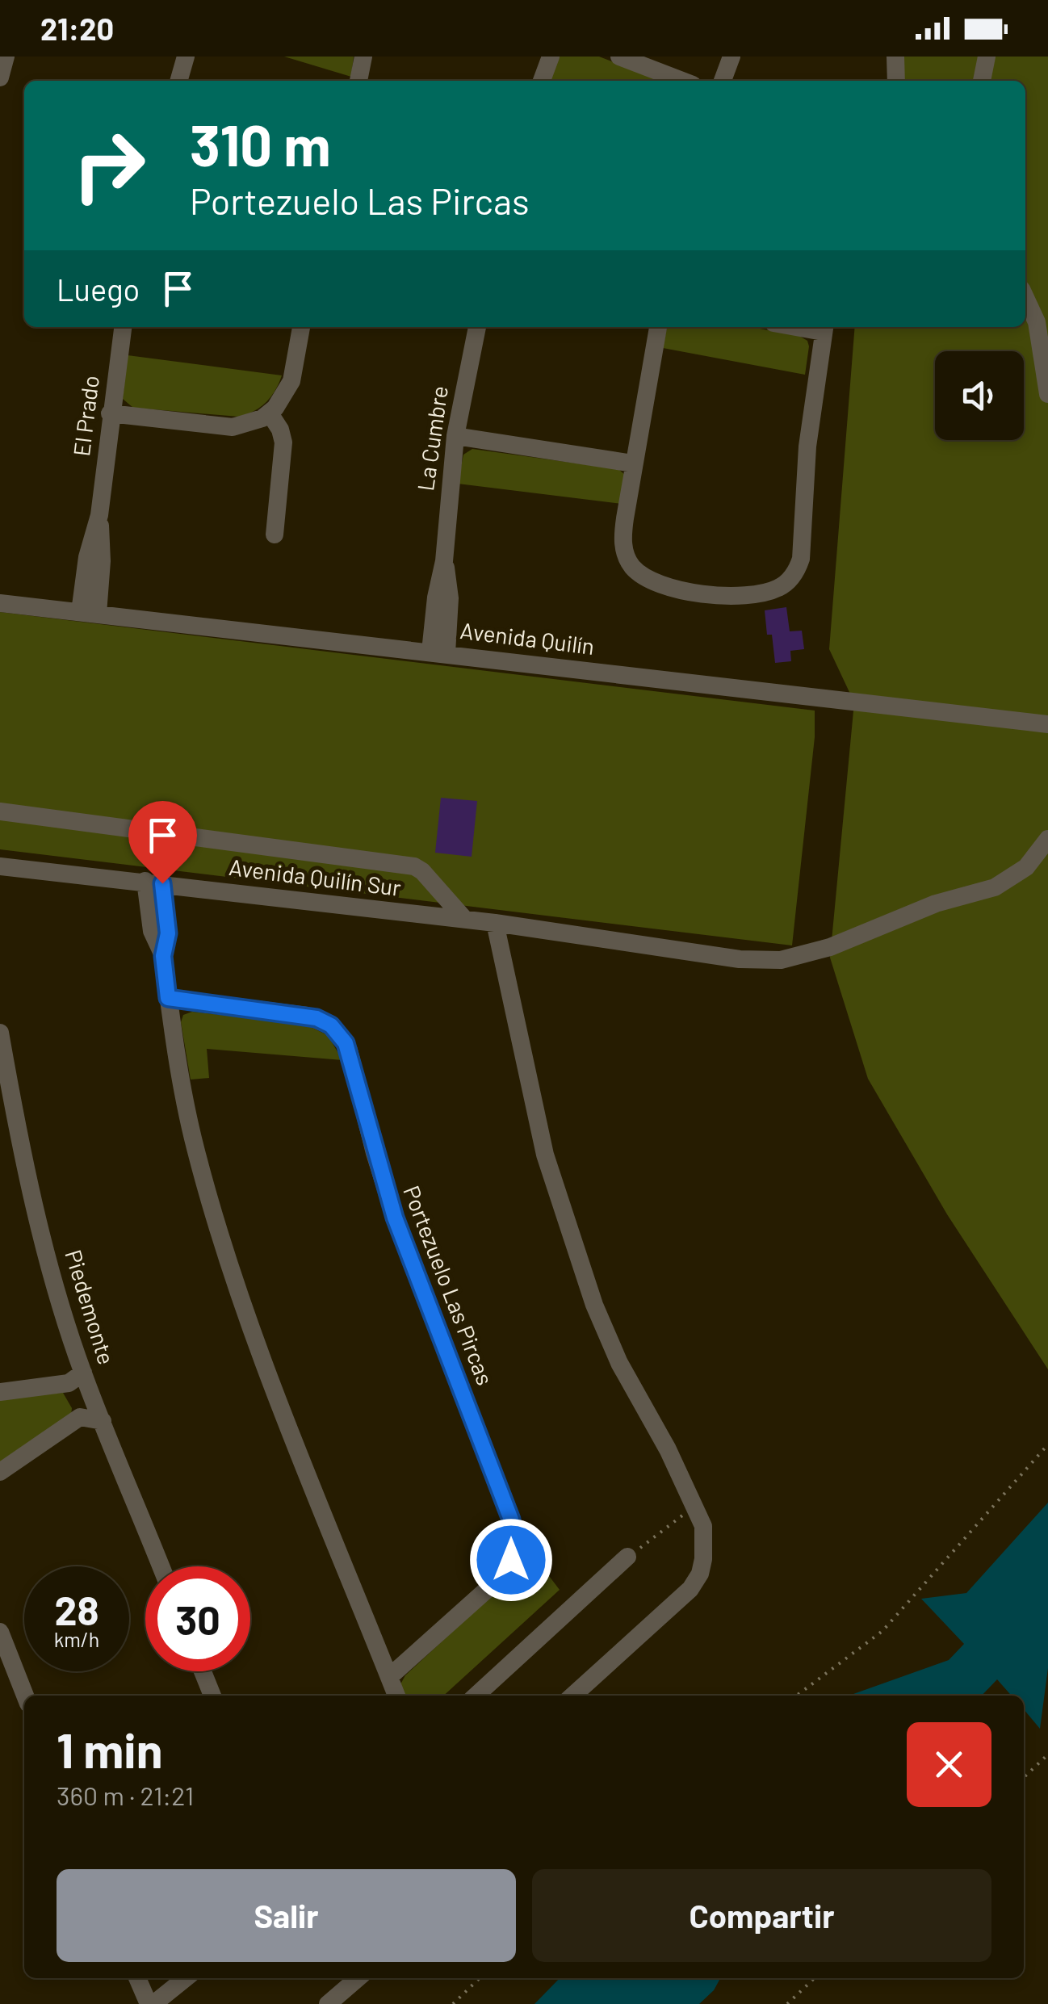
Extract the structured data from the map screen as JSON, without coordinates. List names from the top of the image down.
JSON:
{
  "streets": {
    "street": [
      "El Prado",
      "La Cumbre",
      "Avenida Quilín",
      "Avenida Quilín Sur",
      "Portezuelo Las Pircas",
      "Piedemonte"
    ]
  },
  "crossings": [
    ["El Prado", "Avenida Quilín"],
    ["La Cumbre", "Avenida Quilín"]
  ],
  "page": {
    "status": "21:20",
    "turn": ["310 m", "Portezuelo Las Pircas"],
    "then": "Luego",
    "speed": "28 km/h",
    "limit": "30",
    "heading": ["1 min", "360 m · 21:21"],
    "buttons": ["Salir", "Compartir"]
  }
}
